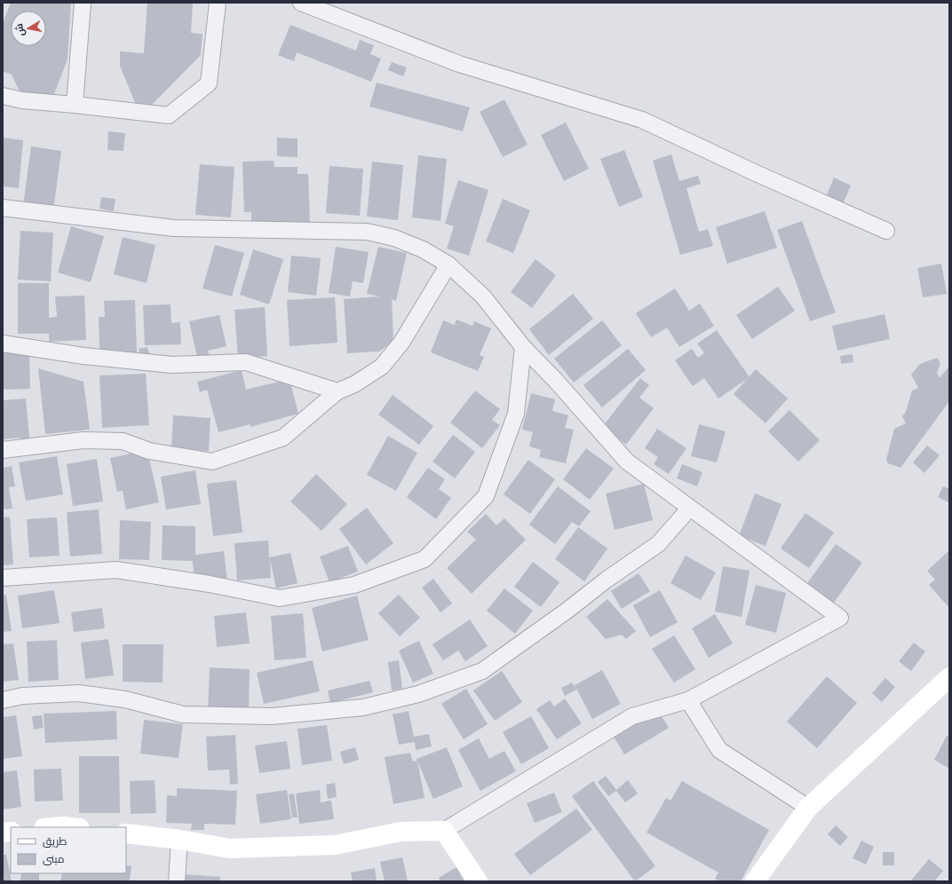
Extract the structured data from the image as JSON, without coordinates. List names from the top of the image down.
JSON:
{
  "legend": ["طريق", "مبنى"],
  "north": "left"
}
